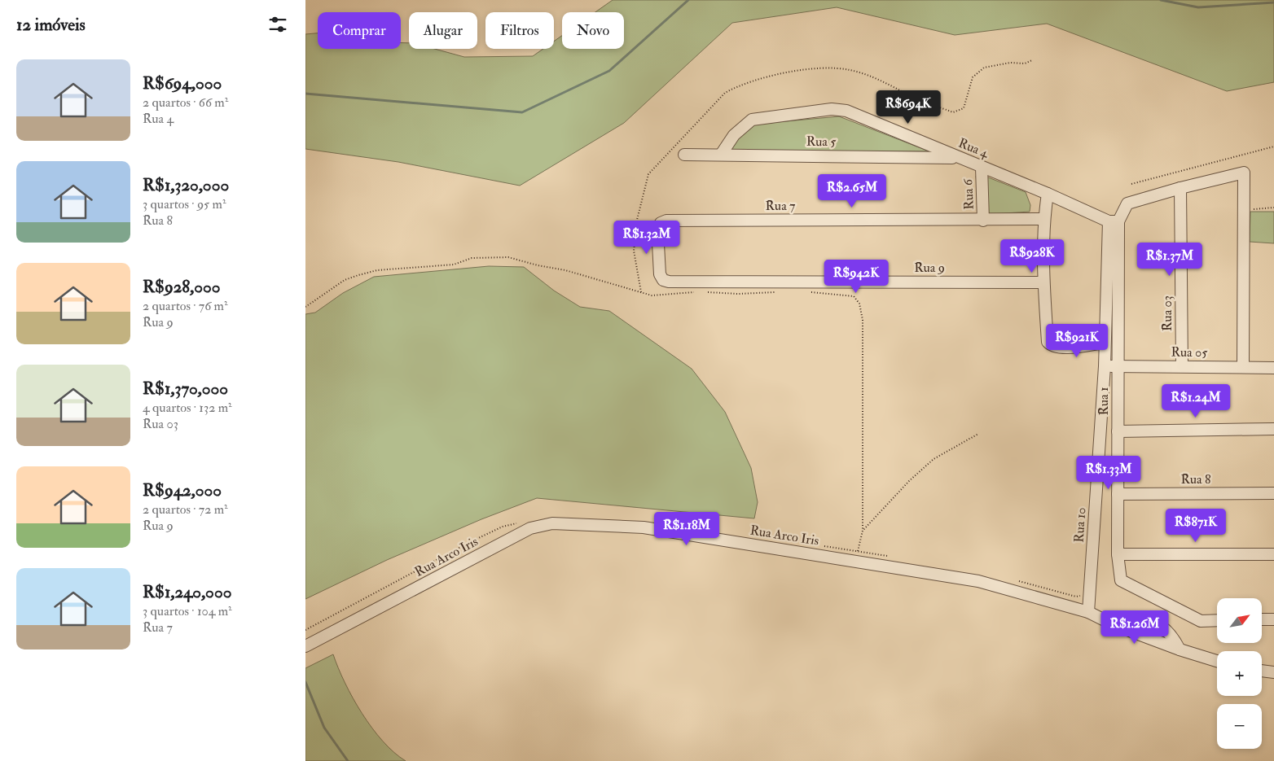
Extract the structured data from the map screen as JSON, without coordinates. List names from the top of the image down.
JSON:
{
  "streets": {
    "street": [
      "Rua 5",
      "Rua 4",
      "Rua 6",
      "Rua 7",
      "Rua 9",
      "Rua 03",
      "Rua 05",
      "Rua 1",
      "Rua 8",
      "Rua 10",
      "Rua Arco Iris"
    ]
  },
  "crossings": [
    ["Rua 5", "Rua 4"],
    ["Rua 4", "Rua 6"],
    ["Rua 4", "Rua 1"],
    ["Rua 6", "Rua 7"],
    ["Rua 7", "Rua 9"],
    ["Rua 03", "Rua 05"],
    ["Rua 03", "Rua 1"],
    ["Rua 05", "Rua 1"],
    ["Rua 05", "Rua 10"],
    ["Rua 1", "Rua 8"],
    ["Rua 1", "Rua 10"],
    ["Rua 10", "Rua Arco Iris"]
  ],
  "north": "top right",
  "page": {
    "heading": "12 imóveis",
    "chip": [
      "Comprar",
      "Alugar",
      "Filtros",
      "Novo"
    ],
    "list": [
      {
        "name": "R$694,000",
        "note": "2 quartos · 66 m² · Rua 4"
      },
      {
        "name": "R$1,320,000",
        "note": "3 quartos · 95 m² · Rua 8"
      },
      {
        "name": "R$928,000",
        "note": "2 quartos · 76 m² · Rua 9"
      },
      {
        "name": "R$1,370,000",
        "note": "4 quartos · 132 m² · Rua 03"
      },
      {
        "name": "R$942,000",
        "note": "2 quartos · 72 m² · Rua 9"
      },
      {
        "name": "R$1,240,000",
        "note": "3 quartos · 104 m² · Rua 7"
      }
    ],
    "price": [
      "R$694K",
      "R$2.65M",
      "R$1.32M",
      "R$928K",
      "R$1.37M",
      "R$942K",
      "R$921K",
      "R$1.24M",
      "R$1.33M",
      "R$871K",
      "R$1.18M",
      "R$1.26M"
    ],
    "map_buttons": ["+", "−"]
  }
}
